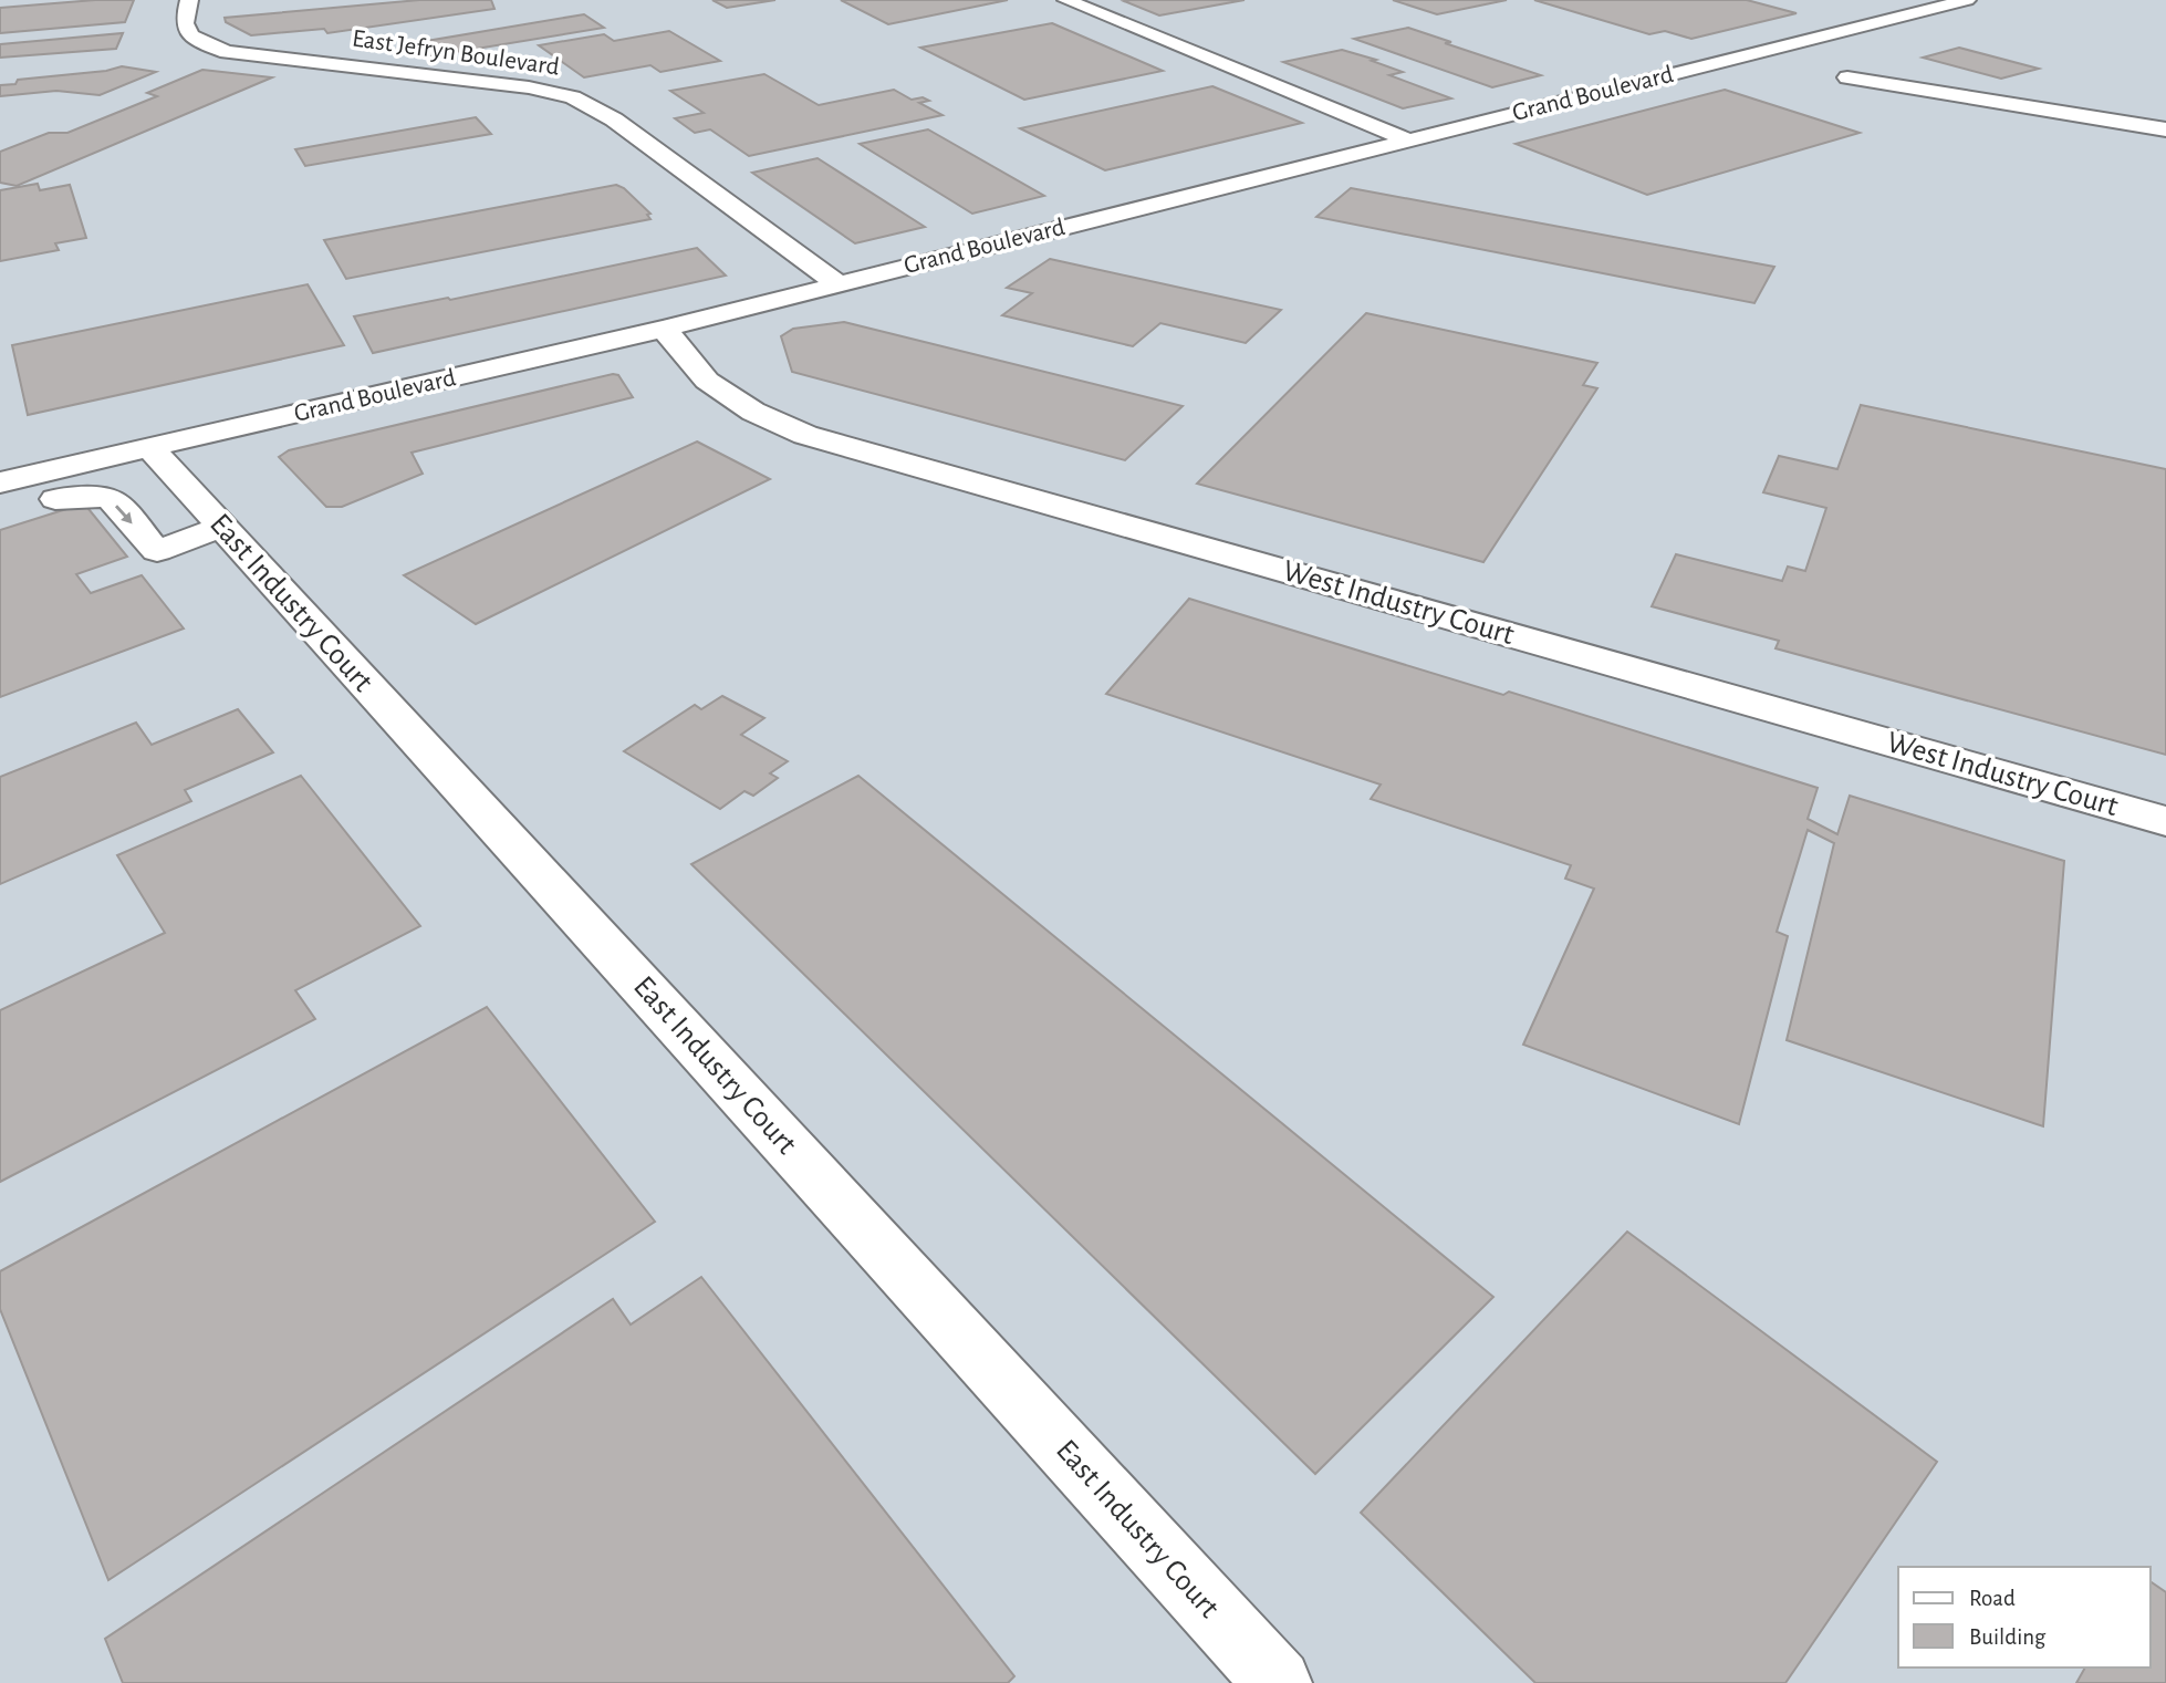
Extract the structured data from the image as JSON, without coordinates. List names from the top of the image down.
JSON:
{
  "streets": {
    "street": [
      "East Jefryn Boulevard",
      "Grand Boulevard",
      "East Industry Court",
      "West Industry Court"
    ]
  },
  "crossings": [
    ["East Jefryn Boulevard", "Grand Boulevard"],
    ["Grand Boulevard", "East Industry Court"],
    ["Grand Boulevard", "West Industry Court"]
  ],
  "legend": ["Road", "Building"]
}
